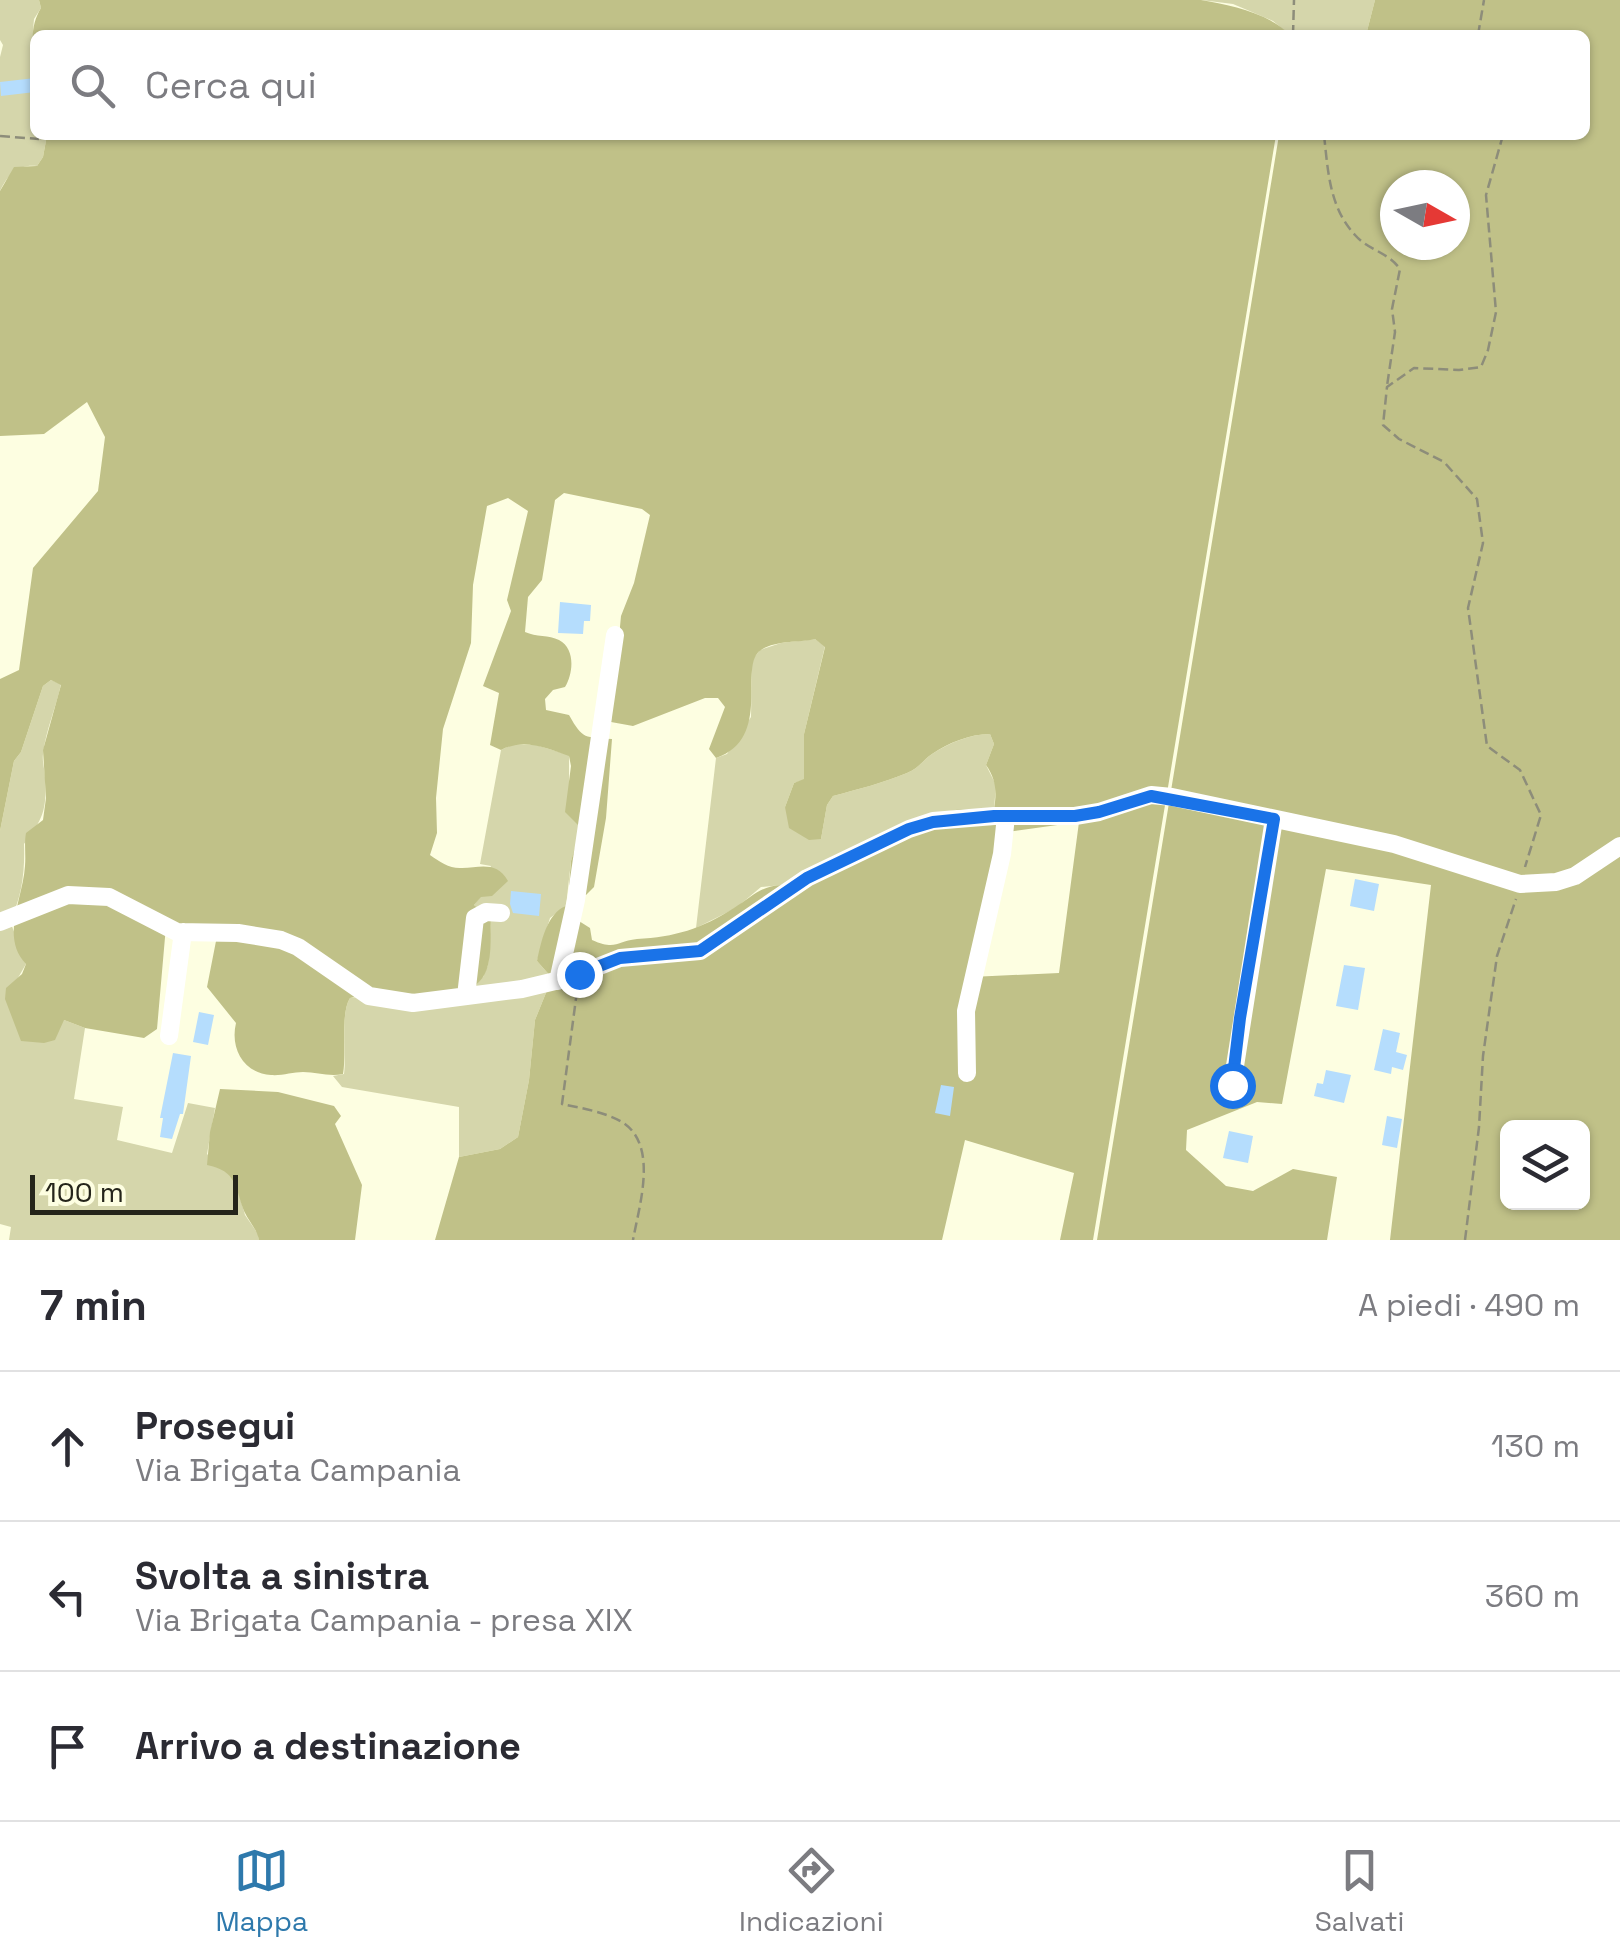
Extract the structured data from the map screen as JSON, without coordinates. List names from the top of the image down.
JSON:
{
  "scale_bar": "100 m",
  "north": "right",
  "page": {
    "search": "Cerca qui",
    "scale": "100 m",
    "heading": ["7 min", "A piedi · 490 m"],
    "list": [
      ["Prosegui", "Via Brigata Campania", "130 m"],
      ["Svolta a sinistra", "Via Brigata Campania - presa XIX", "360 m"],
      "Arrivo a destinazione"
    ],
    "nav": ["Mappa", "Indicazioni", "Salvati"]
  }
}
